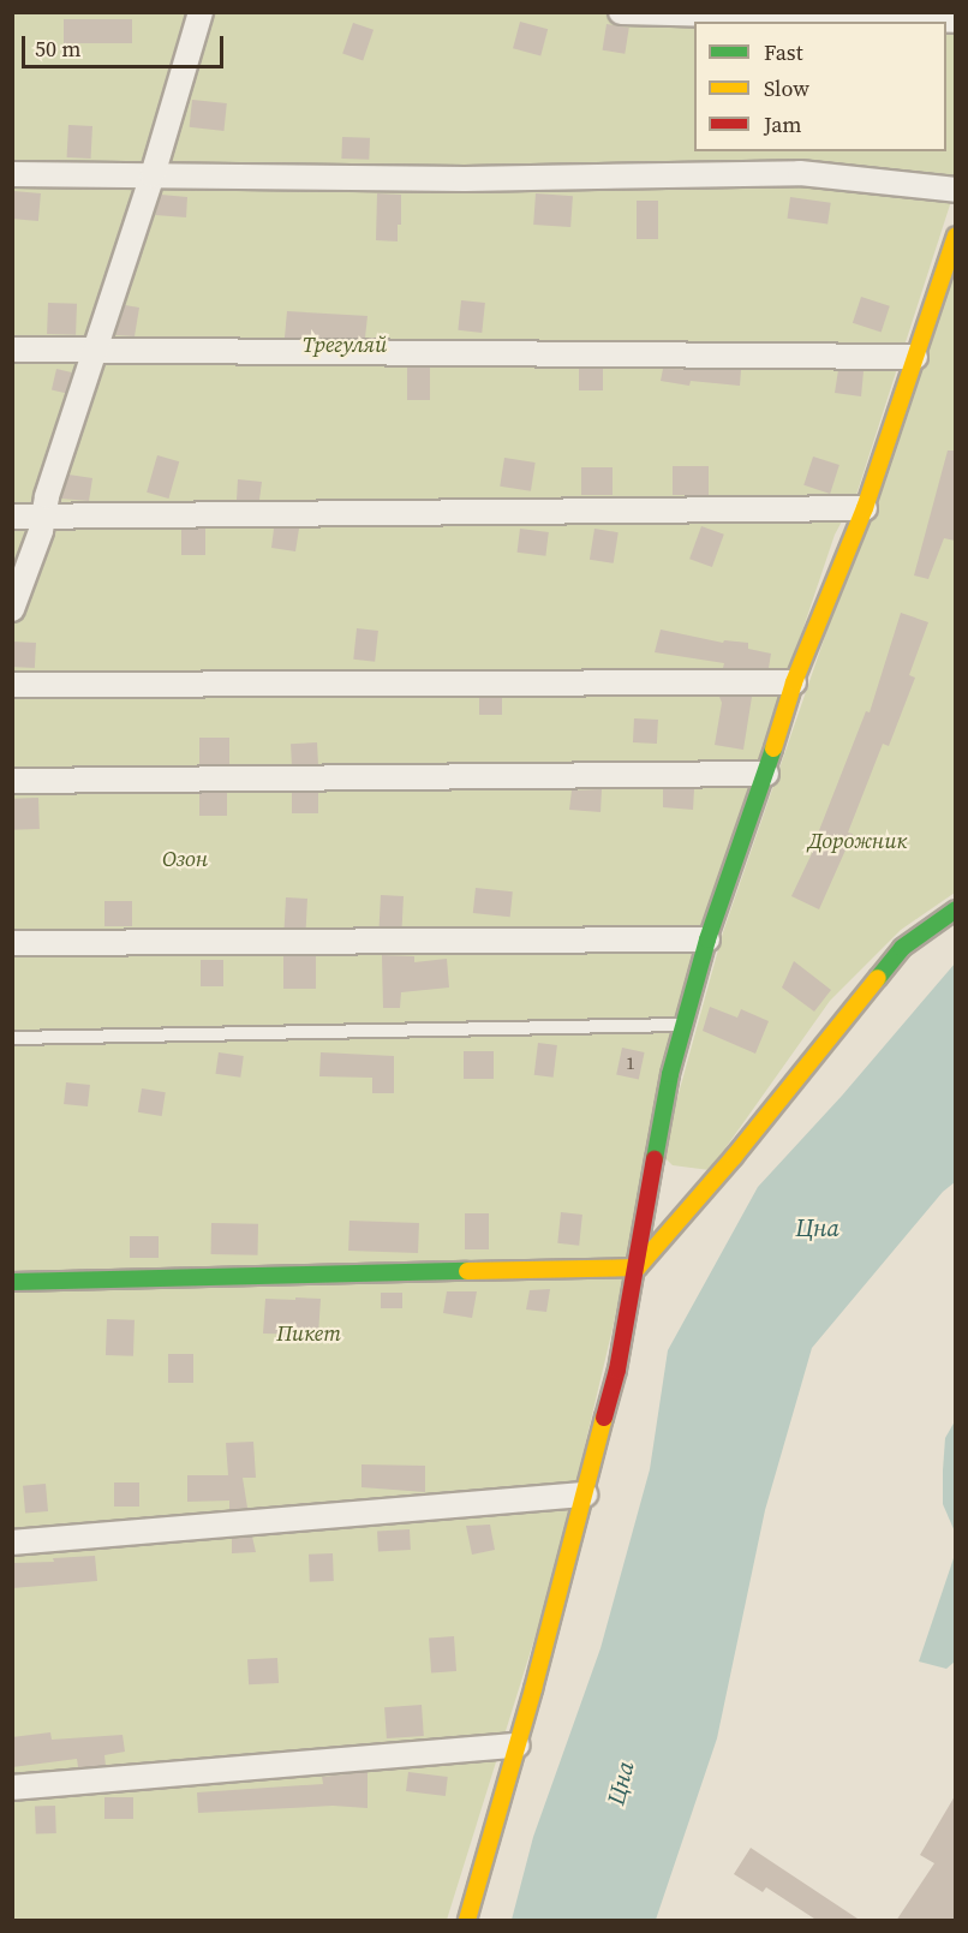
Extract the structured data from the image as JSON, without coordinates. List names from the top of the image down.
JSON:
{
  "water": ["Цна"],
  "parks": [
    "Трегуляй",
    "Дорожник",
    "Озон",
    "Пикет"
  ],
  "house_numbers": ["1"],
  "legend": ["Fast", "Slow", "Jam"],
  "scale_bar": "50 m"
}
